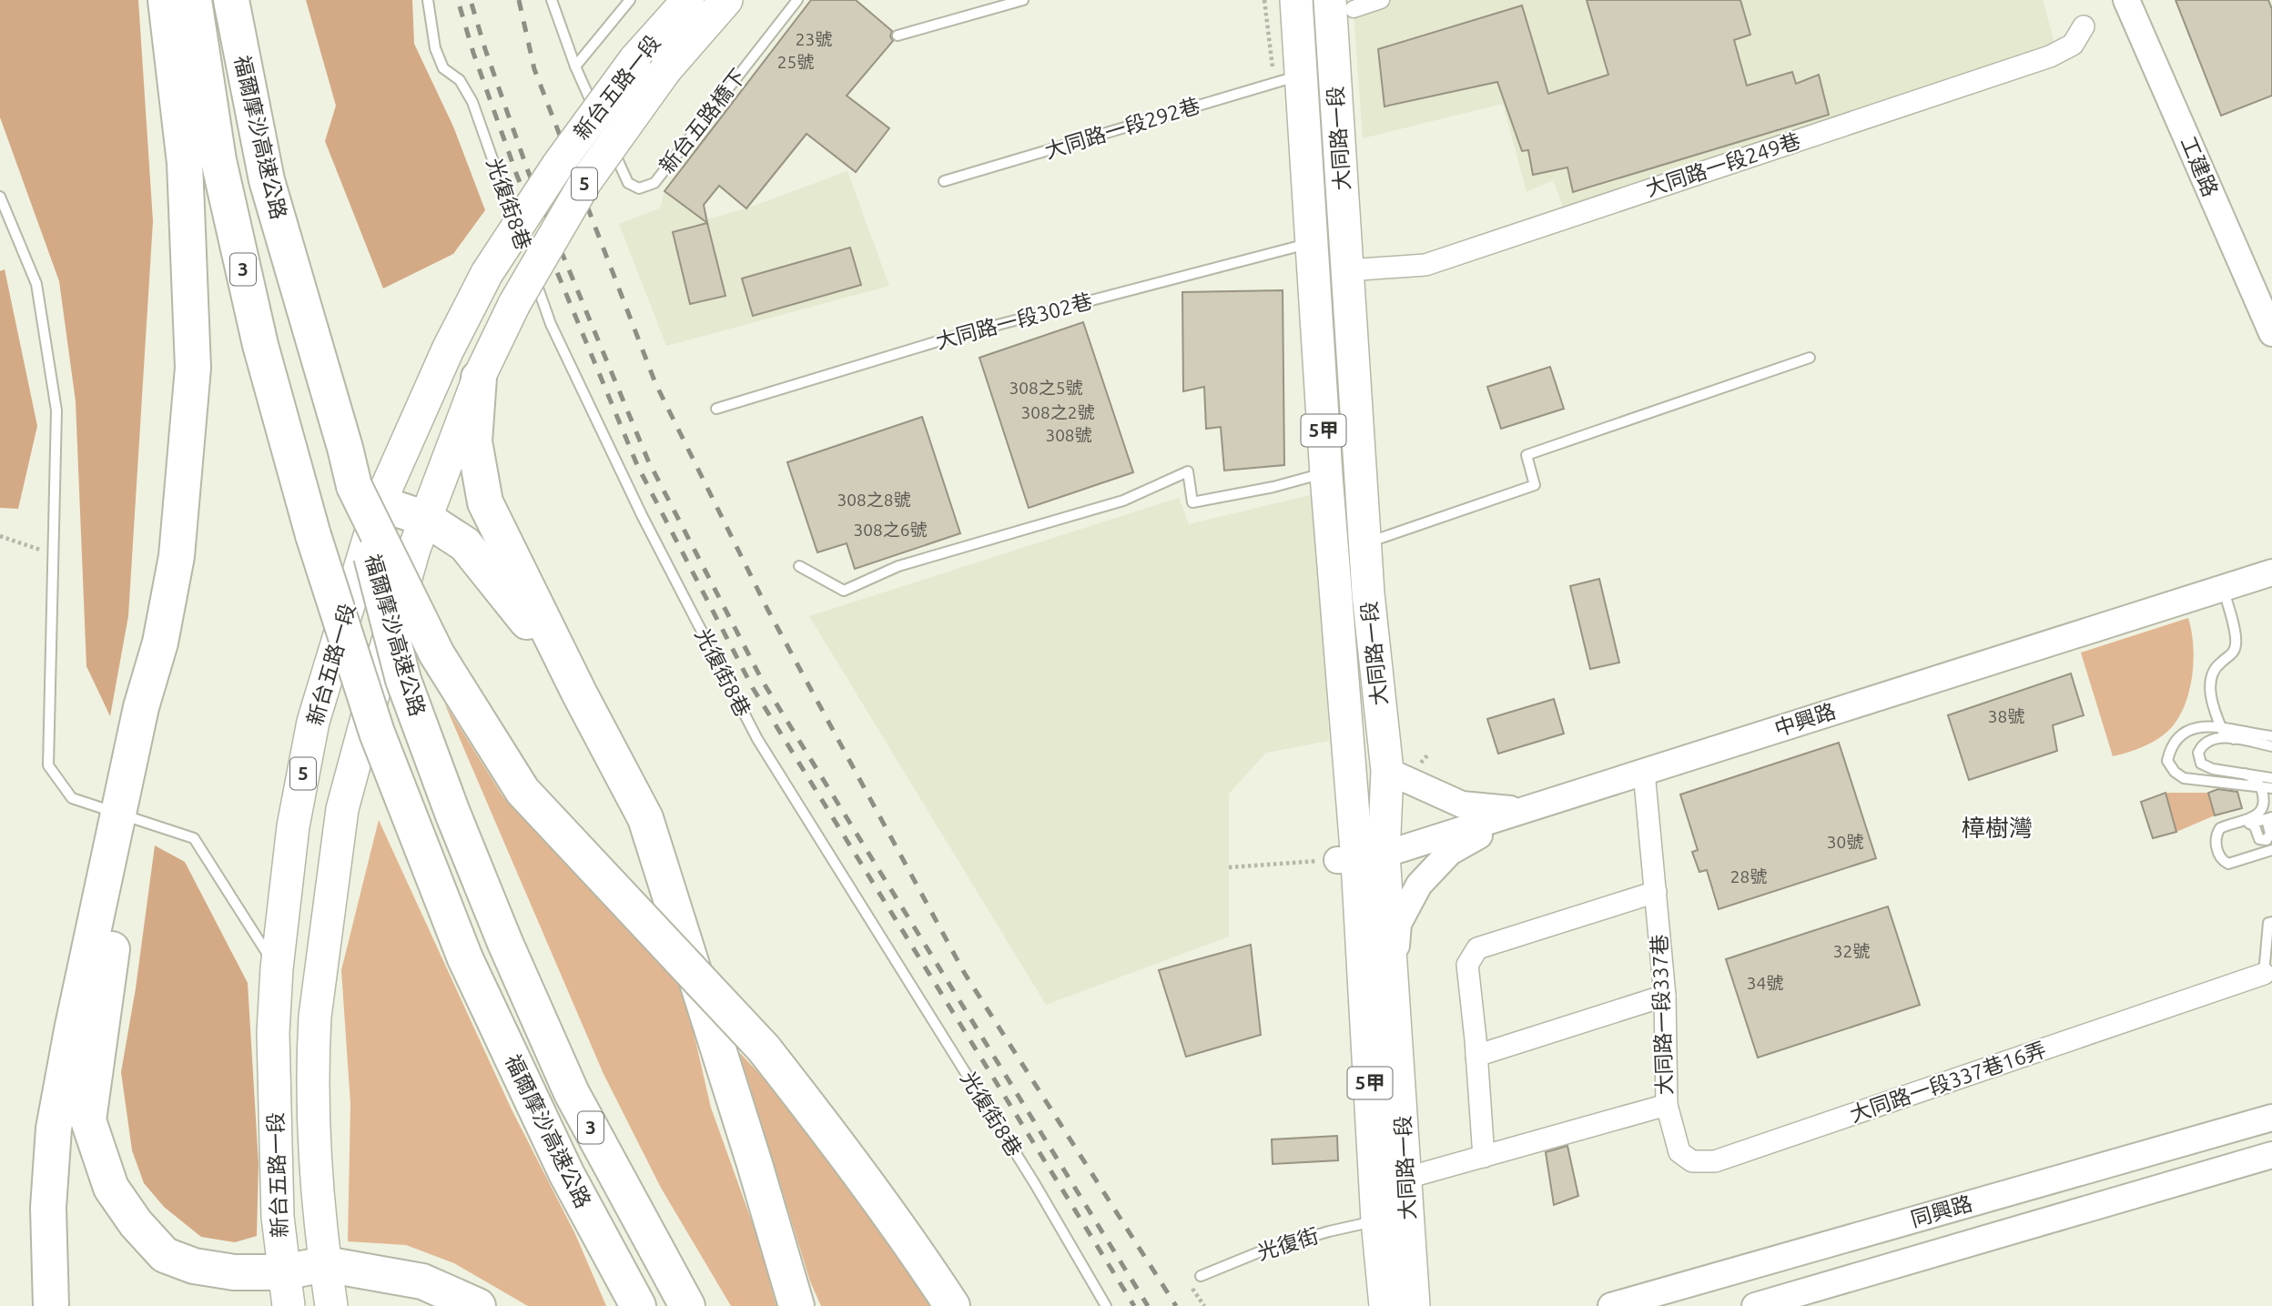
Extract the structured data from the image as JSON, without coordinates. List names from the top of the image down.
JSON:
{
  "streets": {
    "highway": ["福爾摩沙高速公路", "3"],
    "main road": [
      "新台五路一段",
      "大同路一段",
      "5",
      "5甲"
    ],
    "street": [
      "大同路一段249巷",
      "工建路",
      "中興路",
      "大同路一段337巷",
      "大同路一段337巷16弄",
      "同興路"
    ],
    "lane": [
      "新台五路橋下",
      "大同路一段292巷",
      "光復街8巷",
      "大同路一段302巷",
      "光復街"
    ]
  },
  "crossings": [
    ["新台五路一段", "福爾摩沙高速公路"],
    ["大同路一段292巷", "大同路一段"],
    ["大同路一段", "大同路一段249巷"],
    ["大同路一段", "大同路一段302巷"],
    ["大同路一段", "中興路"],
    ["大同路一段", "大同路一段337巷"],
    ["大同路一段", "光復街"],
    ["中興路", "大同路一段337巷"],
    ["大同路一段337巷", "大同路一段337巷16弄"]
  ],
  "districts": ["樟樹灣"],
  "house_numbers": [
    "23號",
    "25號",
    "308之5號",
    "308之2號",
    "308號",
    "308之8號",
    "308之6號",
    "38號",
    "30號",
    "28號",
    "32號",
    "34號"
  ]
}
